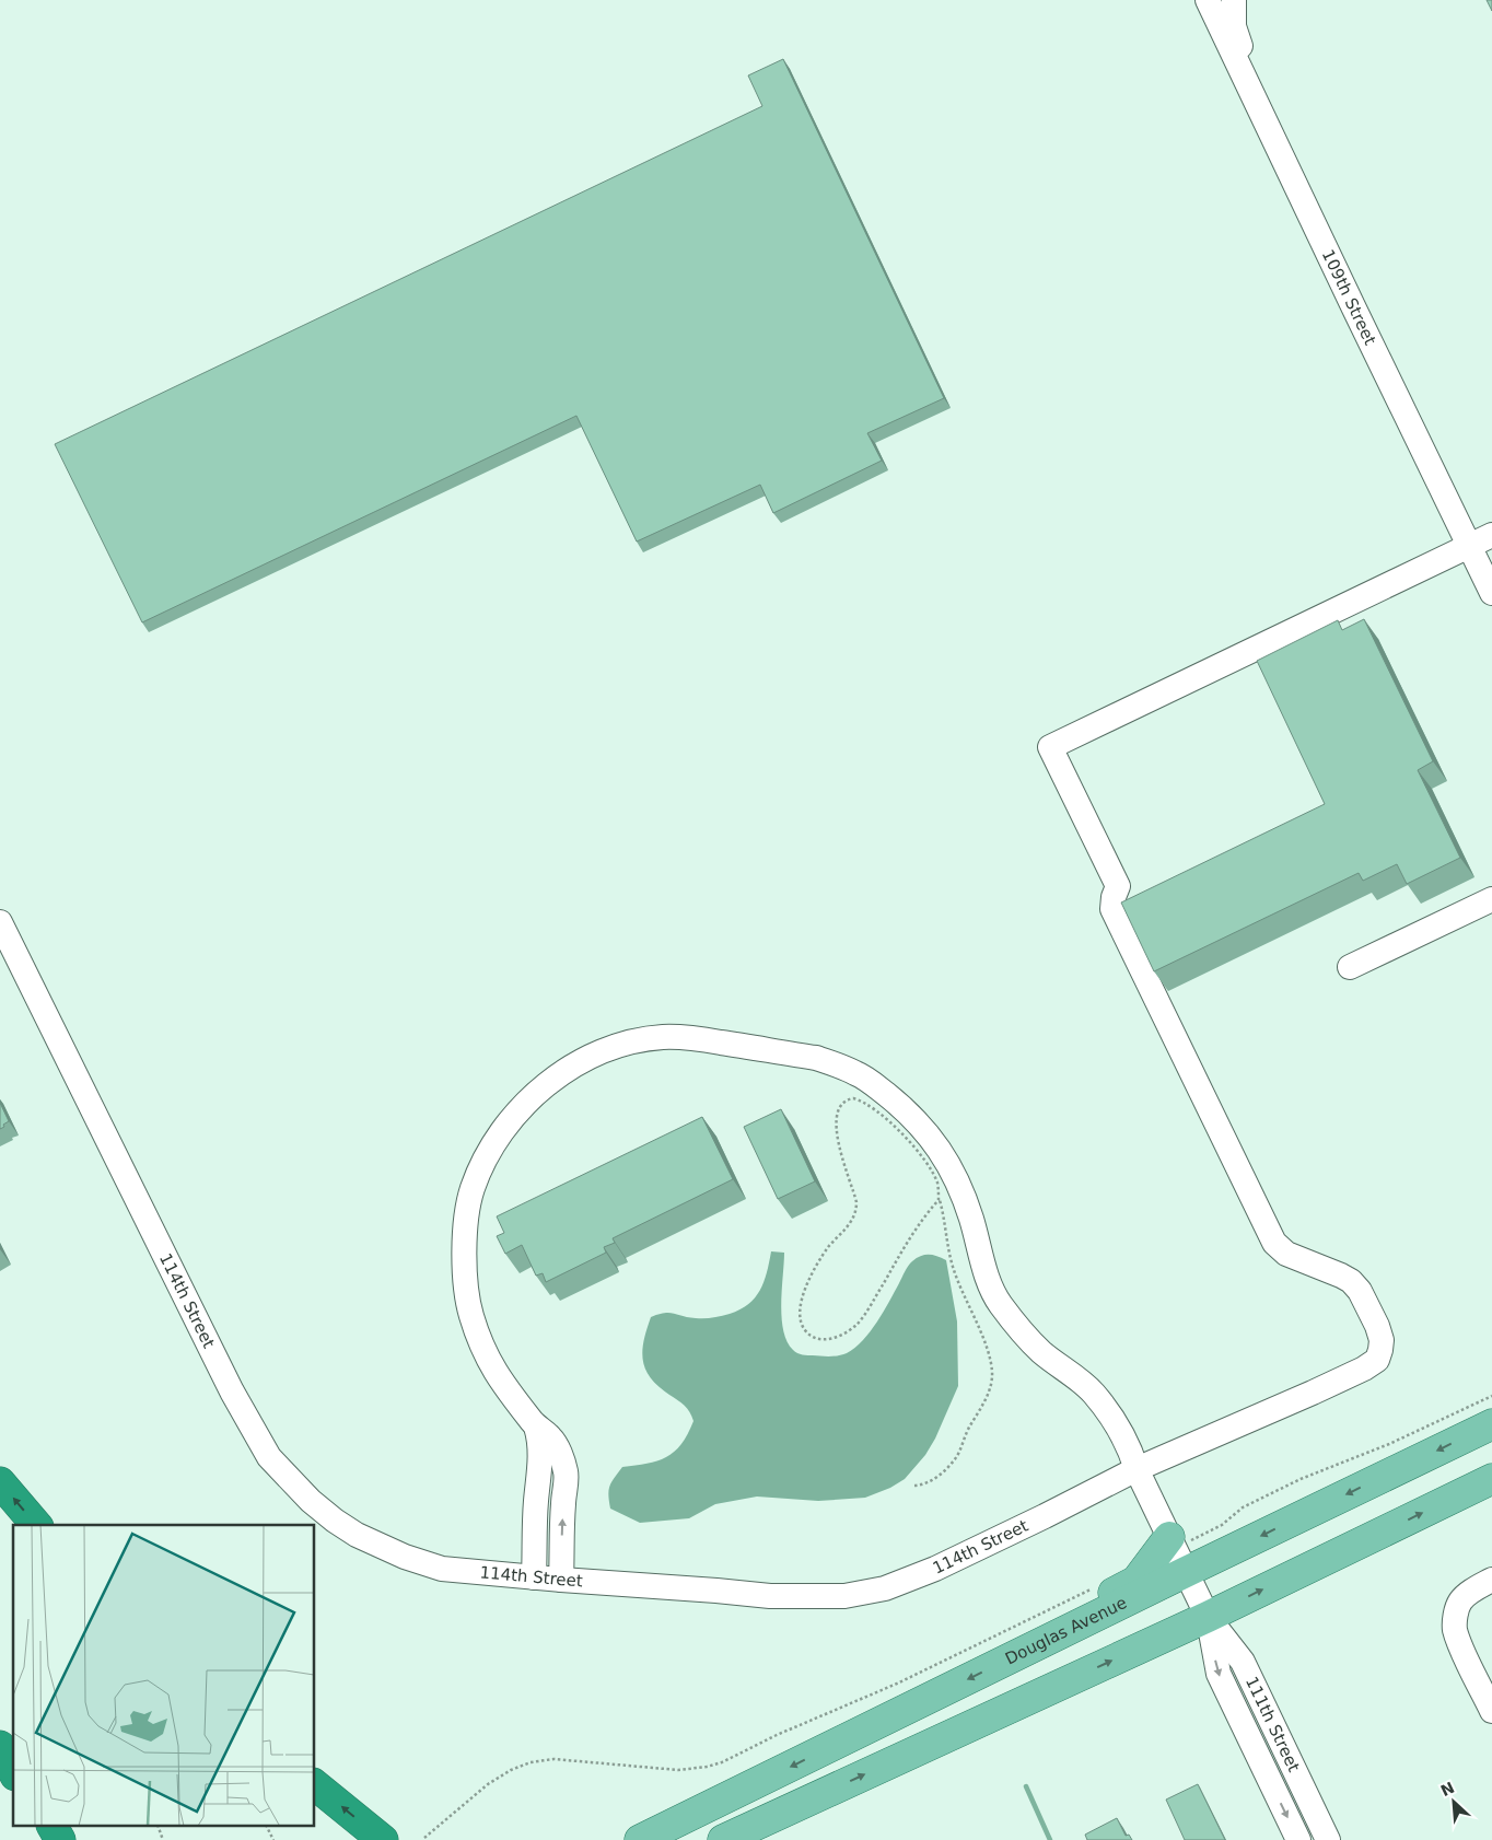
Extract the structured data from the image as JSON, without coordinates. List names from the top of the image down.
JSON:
{
  "streets": {
    "main road": ["Douglas Avenue"],
    "street": ["109th Street", "114th Street", "111th Street"]
  },
  "crossings": [
    ["109th Street", "114th Street"],
    ["114th Street", "111th Street"],
    ["Douglas Avenue", "111th Street"]
  ],
  "north": "top left"
}
